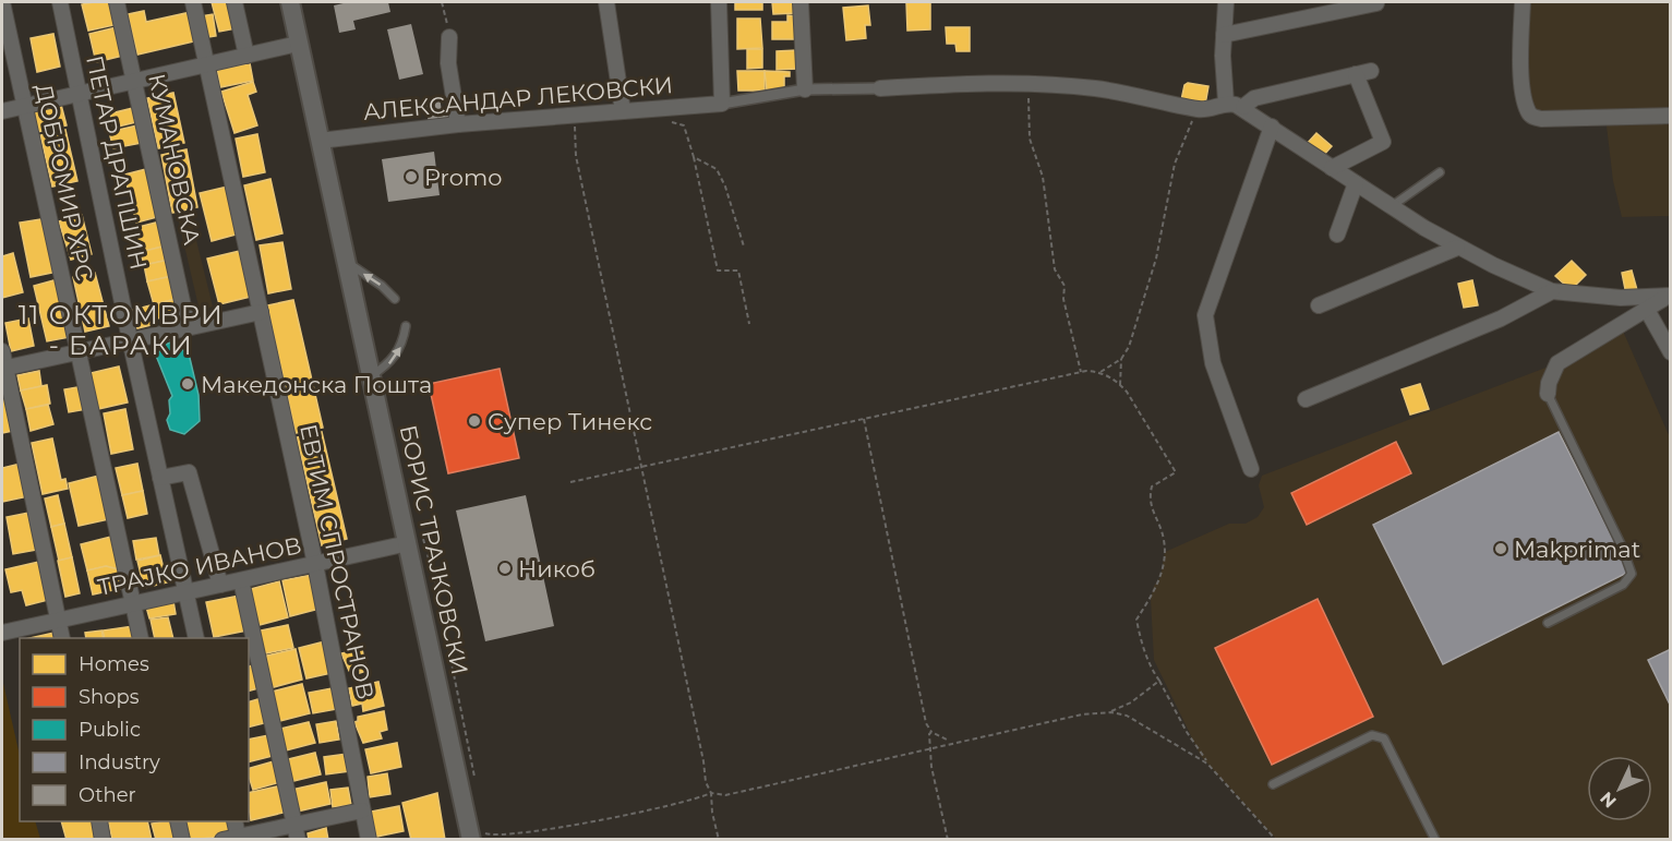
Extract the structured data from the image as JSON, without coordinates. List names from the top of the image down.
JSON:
{
  "streets": {
    "street": [
      "АЛЕКСАНДАР ЛЕКОВСКИ",
      "КУМАНОВСКА",
      "ПЕТАР ДРАПШИН",
      "ДОБРОМИР ХРС",
      "БОРИС ТРАЈКОВСКИ",
      "ЕВТИМ СПРОСТРАНОВ",
      "ТРАЈКО ИВАНОВ"
    ]
  },
  "crossings": [
    ["АЛЕКСАНДАР ЛЕКОВСКИ", "БОРИС ТРАЈКОВСКИ"],
    ["ПЕТАР ДРАПШИН", "ТРАЈКО ИВАНОВ"],
    ["ДОБРОМИР ХРС", "ТРАЈКО ИВАНОВ"],
    ["БОРИС ТРАЈКОВСКИ", "ТРАЈКО ИВАНОВ"],
    ["ЕВТИМ СПРОСТРАНОВ", "ТРАЈКО ИВАНОВ"]
  ],
  "districts": ["11 ОКТОМВРИ - БАРАКИ"],
  "places": [
    "Promo",
    "Македонска Пошта",
    "Супер Тинекс",
    "Makprimat",
    "Никоб"
  ],
  "legend": [
    "Homes",
    "Shops",
    "Public",
    "Industry",
    "Other"
  ],
  "north": "bottom left"
}
